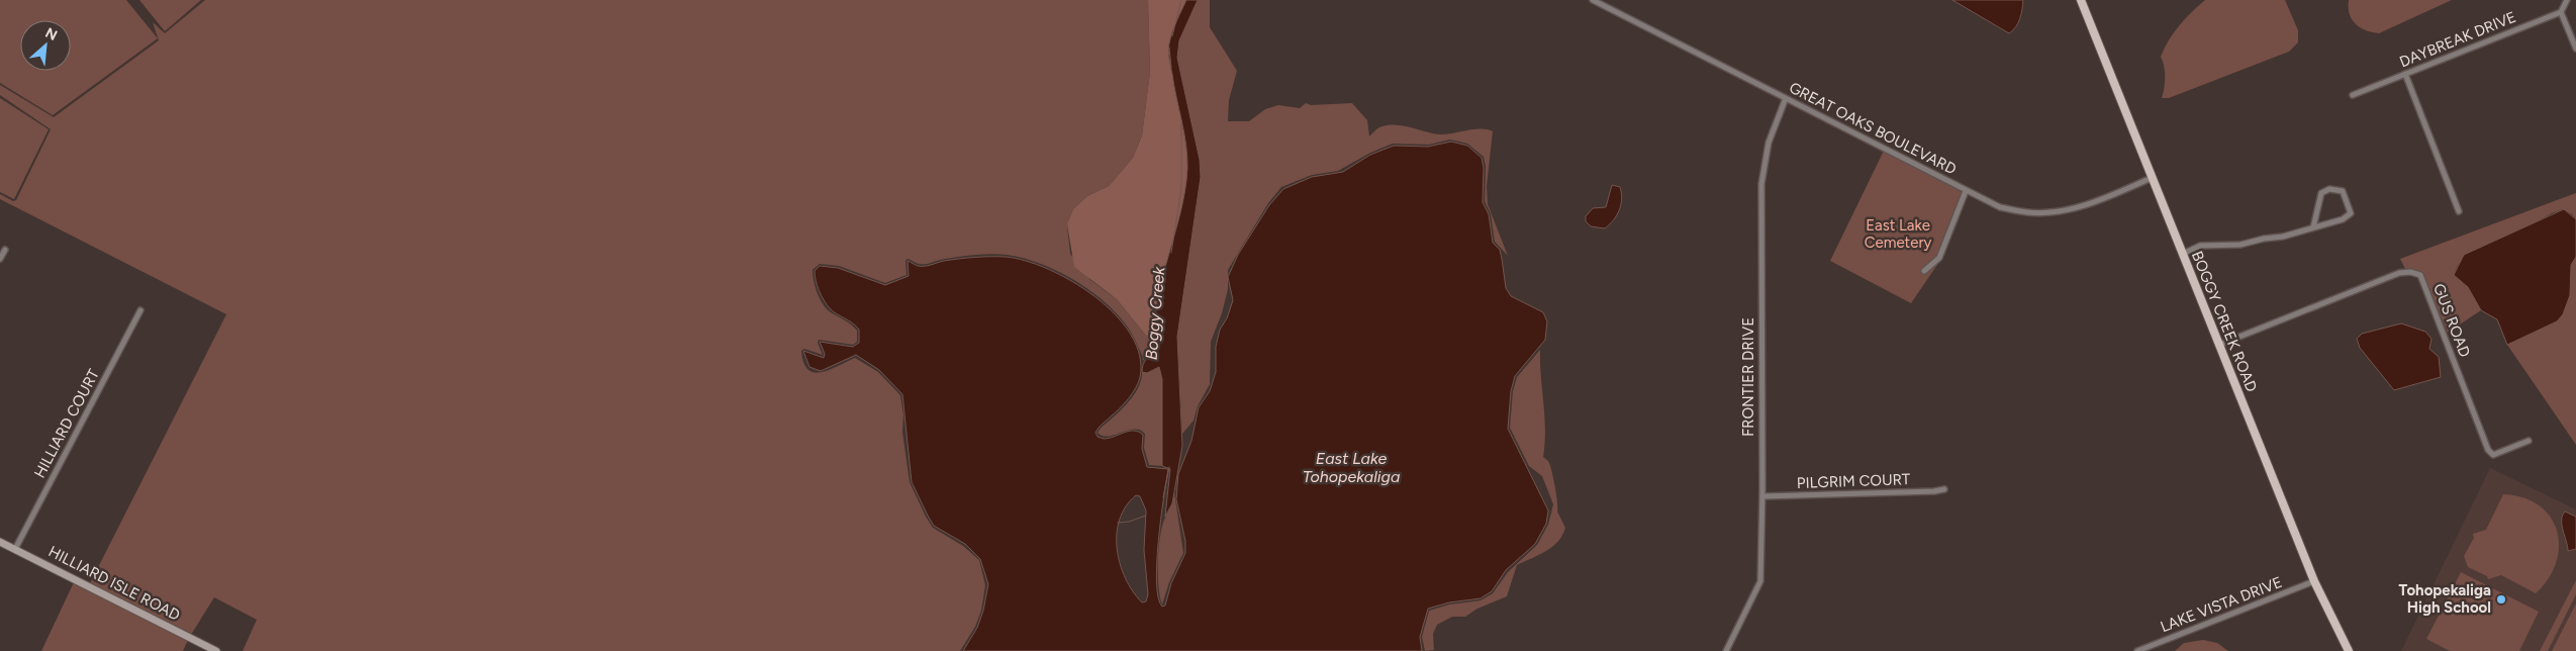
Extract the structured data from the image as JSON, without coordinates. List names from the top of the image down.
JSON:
{
  "streets": {
    "main road": ["BOGGY CREEK ROAD"],
    "street": [
      "DAYBREAK DRIVE",
      "GREAT OAKS BOULEVARD",
      "GUS ROAD",
      "FRONTIER DRIVE",
      "HILLIARD COURT",
      "PILGRIM COURT",
      "HILLIARD ISLE ROAD",
      "LAKE VISTA DRIVE"
    ]
  },
  "crossings": [
    ["GREAT OAKS BOULEVARD", "BOGGY CREEK ROAD"],
    ["GREAT OAKS BOULEVARD", "FRONTIER DRIVE"],
    ["GUS ROAD", "BOGGY CREEK ROAD"],
    ["BOGGY CREEK ROAD", "LAKE VISTA DRIVE"],
    ["FRONTIER DRIVE", "PILGRIM COURT"],
    ["HILLIARD COURT", "HILLIARD ISLE ROAD"]
  ],
  "water": ["Boggy Creek", "East Lake Tohopekaliga"],
  "parks": ["East Lake Cemetery"],
  "places": ["Tohopekaliga High School"],
  "north": "top right"
}
